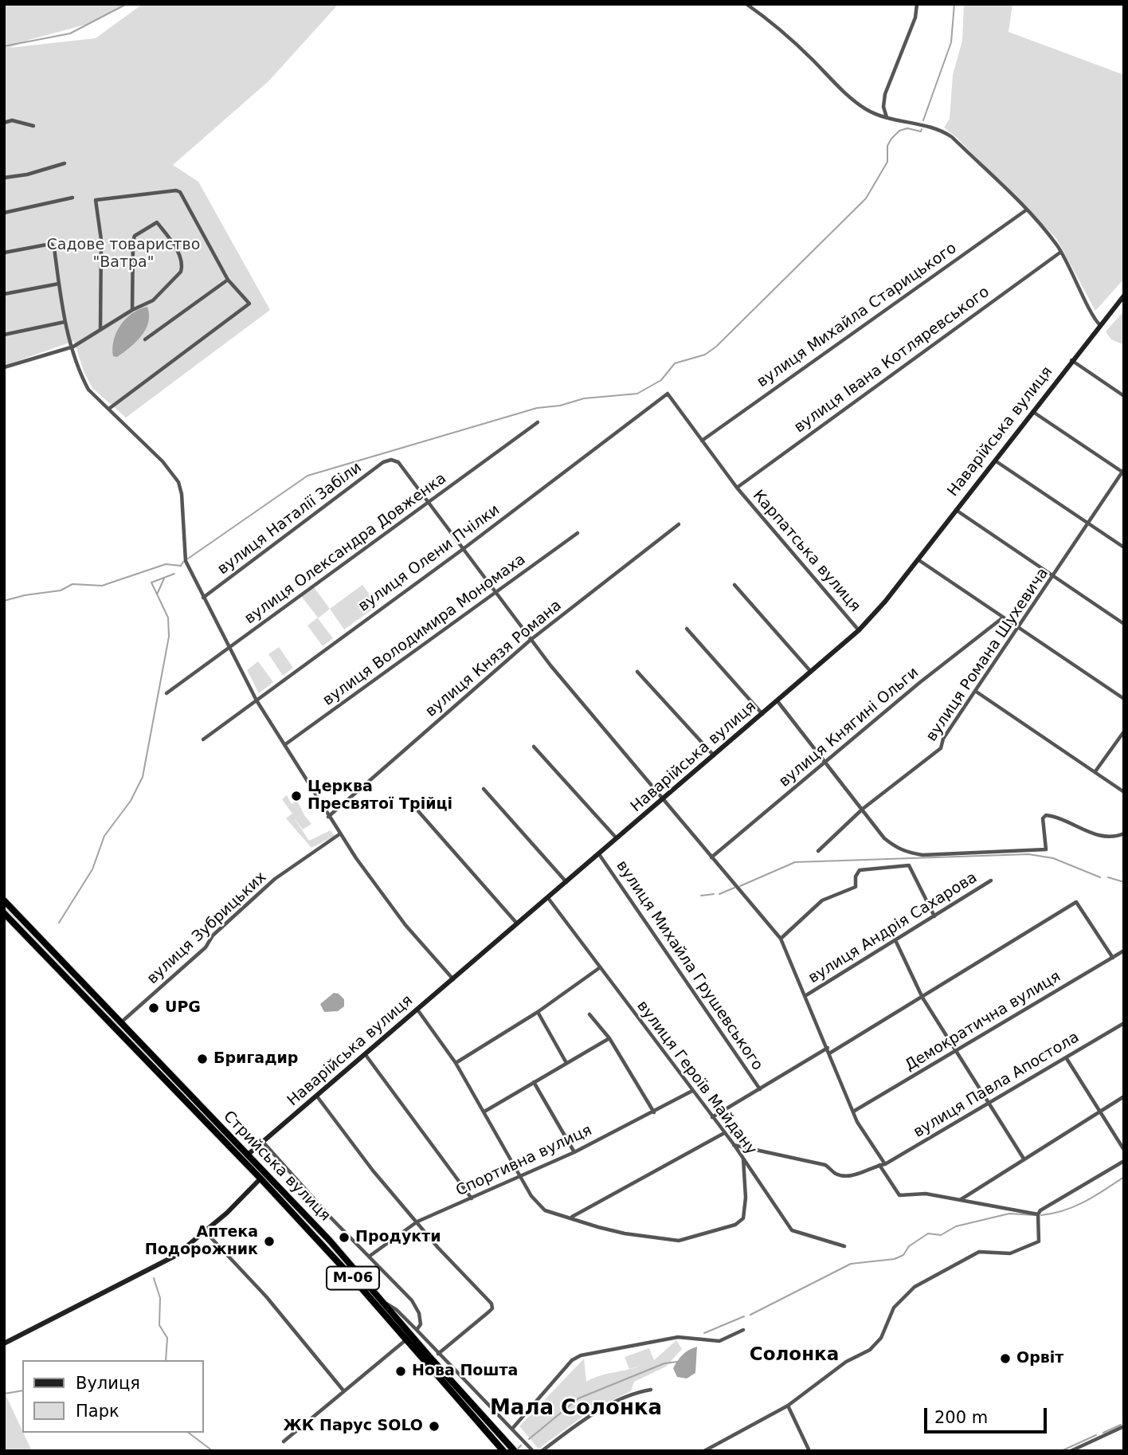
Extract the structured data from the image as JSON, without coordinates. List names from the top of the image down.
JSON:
{
  "streets": {
    "highway": ["Стрийська вулиця", "М-06"],
    "street": [
      "вулиця Михайла Старицького",
      "вулиця Івана Котляревського",
      "Наварійська вулиця",
      "вулиця Наталії Забіли",
      "вулиця Олександра Довженка",
      "Карпатська вулиця",
      "вулиця Олени Пчілки",
      "вулиця Володимира Мономаха",
      "вулиця Романа Шухевича",
      "вулиця Князя Романа",
      "вулиця Княгині Ольги",
      "вулиця Зубрицьких",
      "вулиця Андрія Сахарова",
      "вулиця Михайла Грушевського",
      "Демократична вулиця",
      "вулиця Героїв Майдану",
      "вулиця Павла Апостола",
      "Спортивна вулиця"
    ]
  },
  "crossings": [
    ["вулиця Михайла Старицького", "Карпатська вулиця"],
    ["вулиця Івана Котляревського", "Карпатська вулиця"],
    ["Наварійська вулиця", "Карпатська вулиця"],
    ["Наварійська вулиця", "вулиця Михайла Грушевського"],
    ["Наварійська вулиця", "вулиця Героїв Майдану"],
    ["Наварійська вулиця", "Стрийська вулиця"],
    ["вулиця Наталії Забіли", "вулиця Олександра Довженка"],
    ["Карпатська вулиця", "вулиця Олени Пчілки"],
    ["вулиця Зубрицьких", "Стрийська вулиця"],
    ["вулиця Героїв Майдану", "вулиця Павла Апостола"],
    ["вулиця Героїв Майдану", "Спортивна вулиця"]
  ],
  "districts": ["Солонка", "Мала Солонка"],
  "parks": ["Садове товариство \"Ватра\""],
  "places": [
    "Церква Пресвятої Трійці",
    "UPG",
    "Бригадир",
    "Продукти",
    "Аптека Подорожник",
    "Орвіт",
    "Нова Пошта",
    "ЖК Парус SOLO"
  ],
  "legend": ["Вулиця", "Парк"],
  "scale_bar": "200 m"
}
